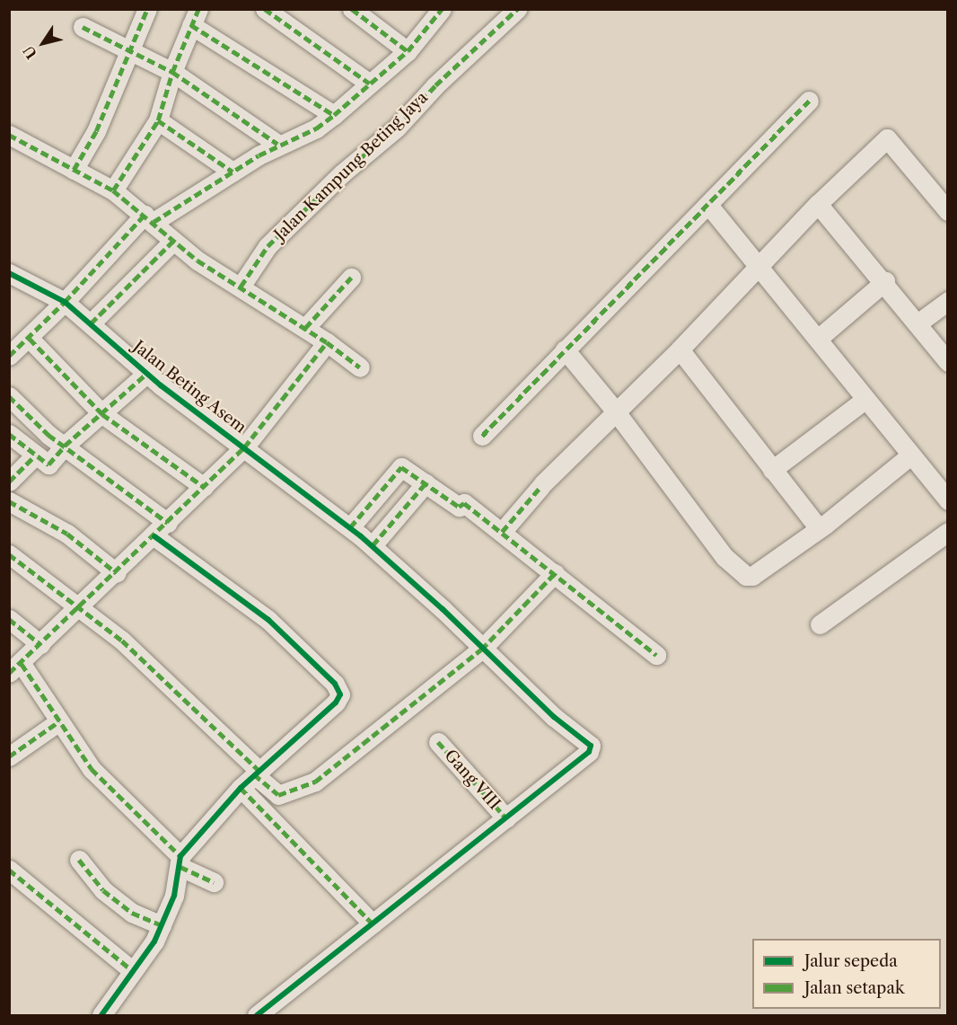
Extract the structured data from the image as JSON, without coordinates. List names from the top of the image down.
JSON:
{
  "streets": {
    "street": ["Jalan Kampung Beting Jaya", "Jalan Beting Asem", "Gang VIII"]
  },
  "crossings": [
    ["Jalan Beting Asem", "Gang VIII"]
  ],
  "legend": ["Jalur sepeda", "Jalan setapak"],
  "north": "bottom left"
}
